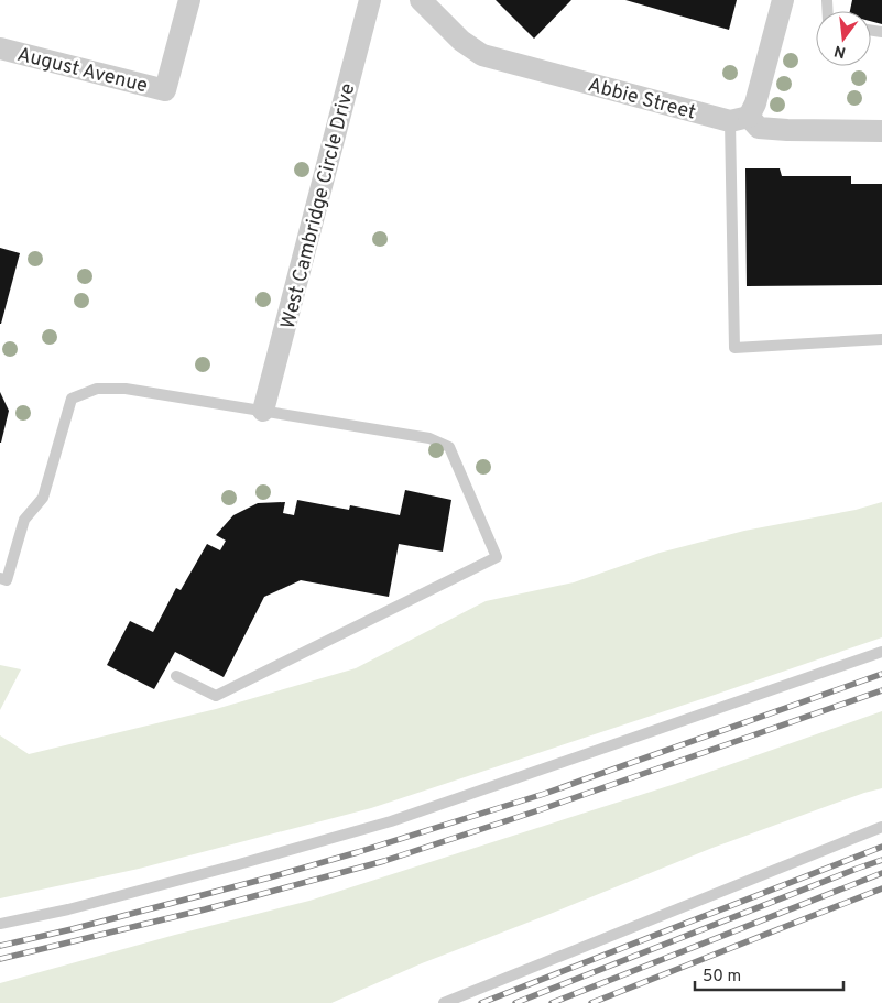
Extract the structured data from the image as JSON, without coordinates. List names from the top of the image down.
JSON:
{
  "streets": {
    "street": ["August Avenue", "Abbie Street", "West Cambridge Circle Drive"]
  },
  "scale_bar": "50 m",
  "north": "bottom"
}
